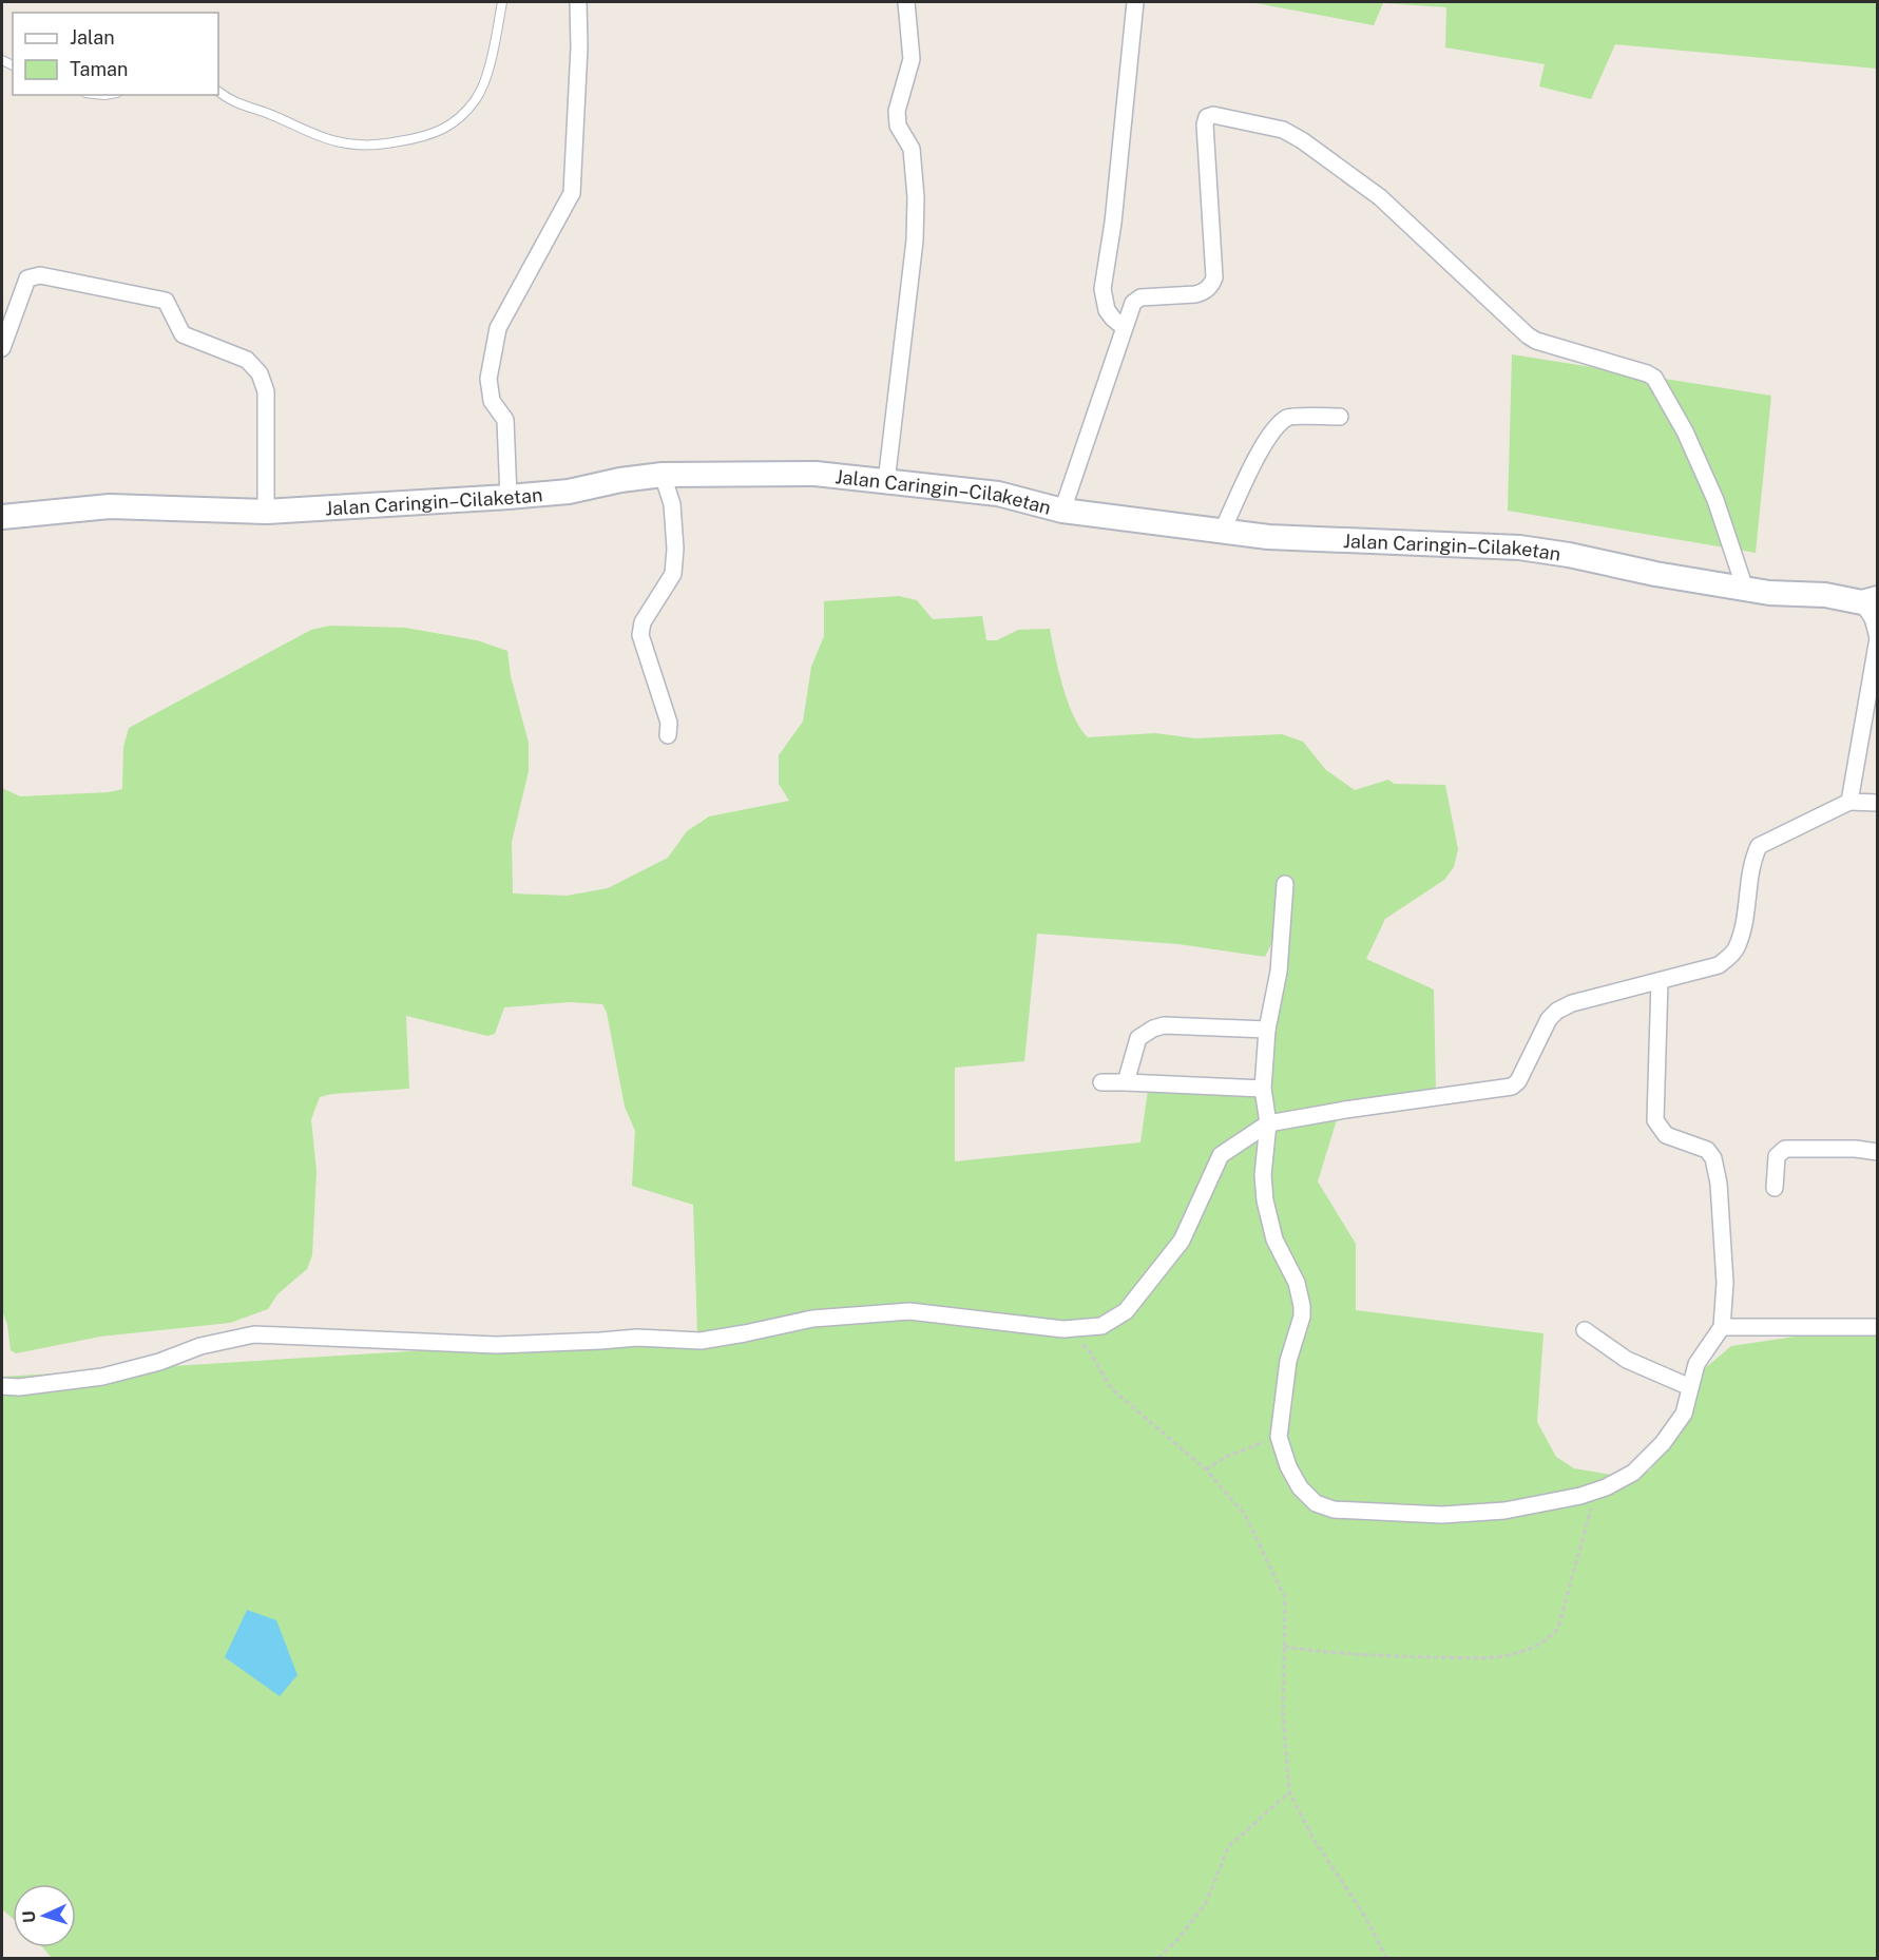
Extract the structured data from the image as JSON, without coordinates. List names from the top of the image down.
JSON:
{
  "streets": {
    "street": ["Jalan Caringin–Cilaketan"]
  },
  "legend": ["Jalan", "Taman"],
  "north": "left"
}
